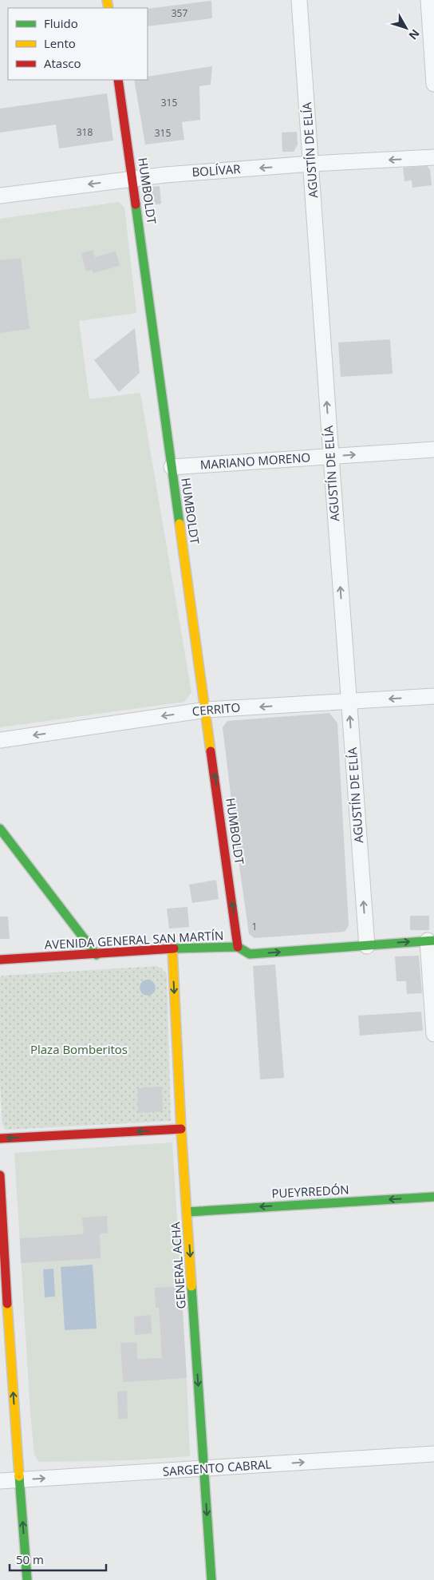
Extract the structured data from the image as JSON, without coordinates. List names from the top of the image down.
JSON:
{
  "streets": {
    "street": [
      "AGUSTÍN DE ELÍA",
      "BOLÍVAR",
      "HUMBOLDT",
      "MARIANO MORENO",
      "CERRITO",
      "AVENIDA GENERAL SAN MARTÍN",
      "PUEYRREDÓN",
      "GENERAL ACHA",
      "SARGENTO CABRAL"
    ]
  },
  "crossings": [
    ["AGUSTÍN DE ELÍA", "BOLÍVAR"],
    ["AGUSTÍN DE ELÍA", "MARIANO MORENO"],
    ["AGUSTÍN DE ELÍA", "CERRITO"],
    ["AGUSTÍN DE ELÍA", "AVENIDA GENERAL SAN MARTÍN"],
    ["BOLÍVAR", "HUMBOLDT"],
    ["HUMBOLDT", "MARIANO MORENO"],
    ["HUMBOLDT", "CERRITO"],
    ["HUMBOLDT", "AVENIDA GENERAL SAN MARTÍN"],
    ["AVENIDA GENERAL SAN MARTÍN", "GENERAL ACHA"],
    ["PUEYRREDÓN", "GENERAL ACHA"],
    ["GENERAL ACHA", "SARGENTO CABRAL"]
  ],
  "one_way": [
    "AGUSTÍN DE ELÍA",
    "BOLÍVAR",
    "MARIANO MORENO",
    "CERRITO",
    "AVENIDA GENERAL SAN MARTÍN",
    "PUEYRREDÓN",
    "GENERAL ACHA",
    "SARGENTO CABRAL"
  ],
  "parks": ["Plaza Bomberitos"],
  "house_numbers": [
    "357",
    "315",
    "318",
    "315",
    "1"
  ],
  "legend": ["Fluido", "Lento", "Atasco"],
  "scale_bar": "50 m",
  "north": "bottom right"
}
